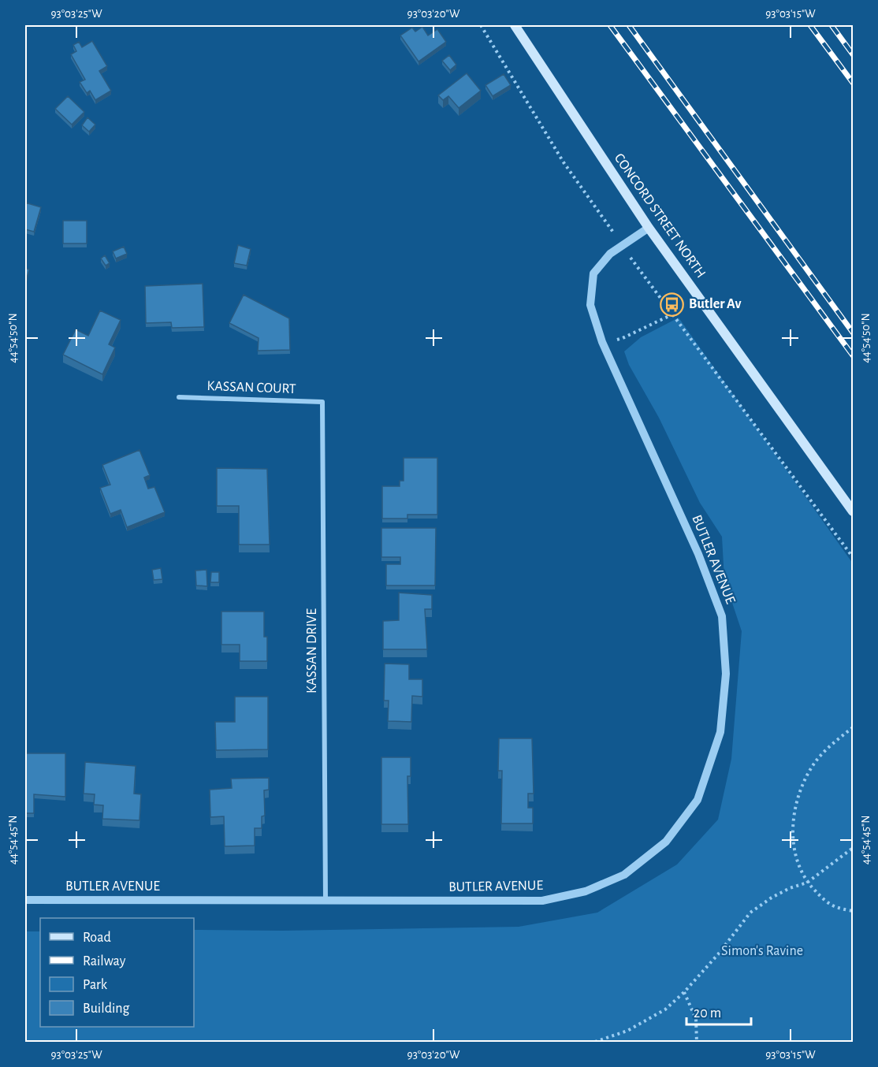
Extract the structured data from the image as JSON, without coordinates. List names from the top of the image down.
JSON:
{
  "streets": {
    "main road": ["CONCORD STREET NORTH"],
    "street": ["KASSAN COURT", "BUTLER AVENUE", "KASSAN DRIVE"]
  },
  "crossings": [
    ["CONCORD STREET NORTH", "BUTLER AVENUE"],
    ["KASSAN COURT", "KASSAN DRIVE"],
    ["BUTLER AVENUE", "KASSAN DRIVE"]
  ],
  "parks": ["Simon's Ravine"],
  "places": {
    "bus stop": ["Butler Av"]
  },
  "legend": [
    "Road",
    "Railway",
    "Park",
    "Building"
  ],
  "scale_bar": "20 m",
  "coordinates": [
    "93°03'25\"W",
    "93°03'20\"W",
    "93°03'15\"W",
    "44°54'50\"N",
    "44°54'45\"N"
  ]
}
